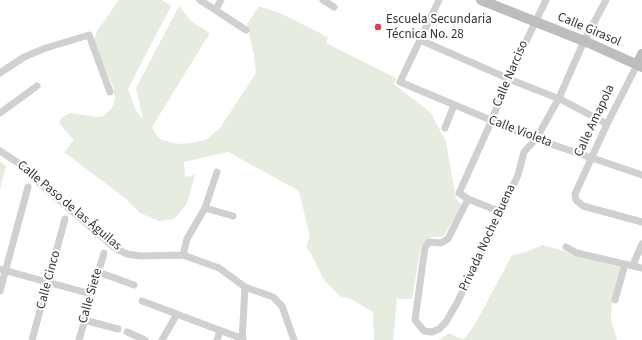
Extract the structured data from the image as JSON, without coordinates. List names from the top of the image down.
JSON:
{
  "streets": {
    "street": [
      "Calle Girasol",
      "Calle Narciso",
      "Calle Amapola",
      "Calle Violeta",
      "Calle Paso de las Águilas",
      "Privada Noche Buena",
      "Calle Cinco",
      "Calle Siete"
    ]
  },
  "crossings": [
    ["Calle Girasol", "Calle Narciso"],
    ["Calle Girasol", "Calle Amapola"],
    ["Calle Girasol", "Privada Noche Buena"],
    ["Calle Narciso", "Calle Violeta"],
    ["Calle Narciso", "Privada Noche Buena"],
    ["Calle Amapola", "Calle Violeta"],
    ["Calle Violeta", "Privada Noche Buena"]
  ],
  "places": ["Escuela Secundaria Técnica No. 28"]
}
